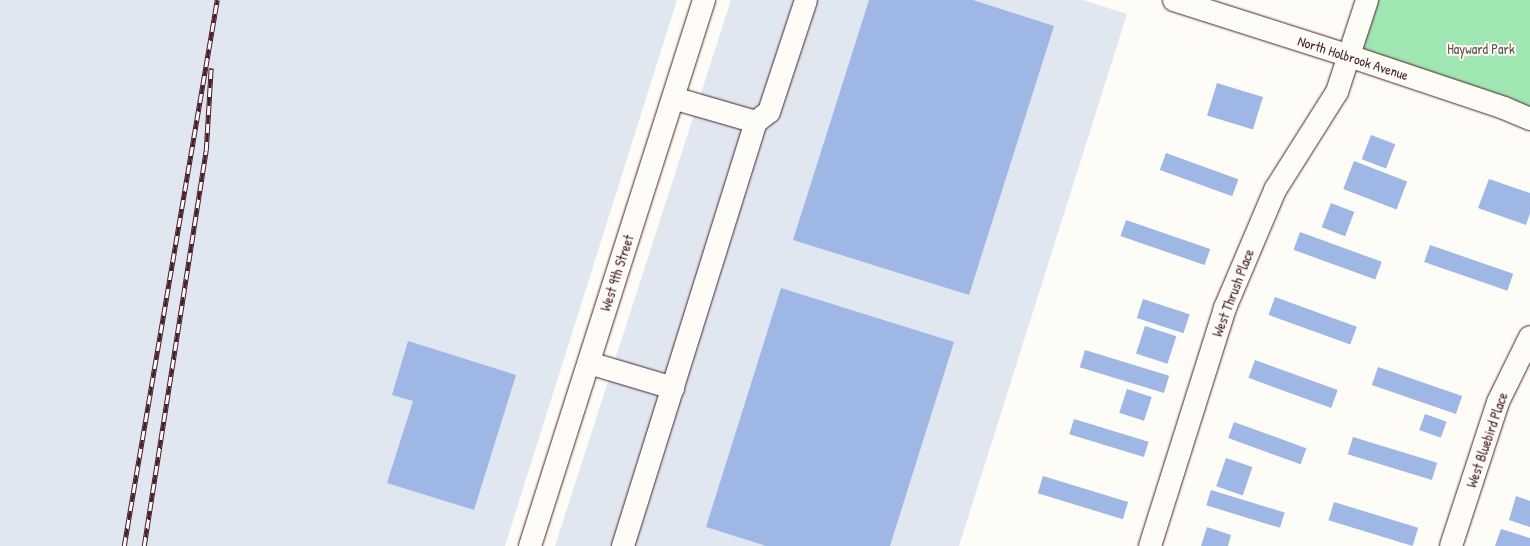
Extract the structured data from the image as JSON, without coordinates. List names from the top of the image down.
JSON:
{
  "streets": {
    "street": [
      "North Holbrook Avenue",
      "West 9th Street",
      "West Thrush Place",
      "West Bluebird Place"
    ]
  },
  "crossings": [
    ["North Holbrook Avenue", "West Thrush Place"]
  ],
  "parks": ["Hayward Park"]
}
